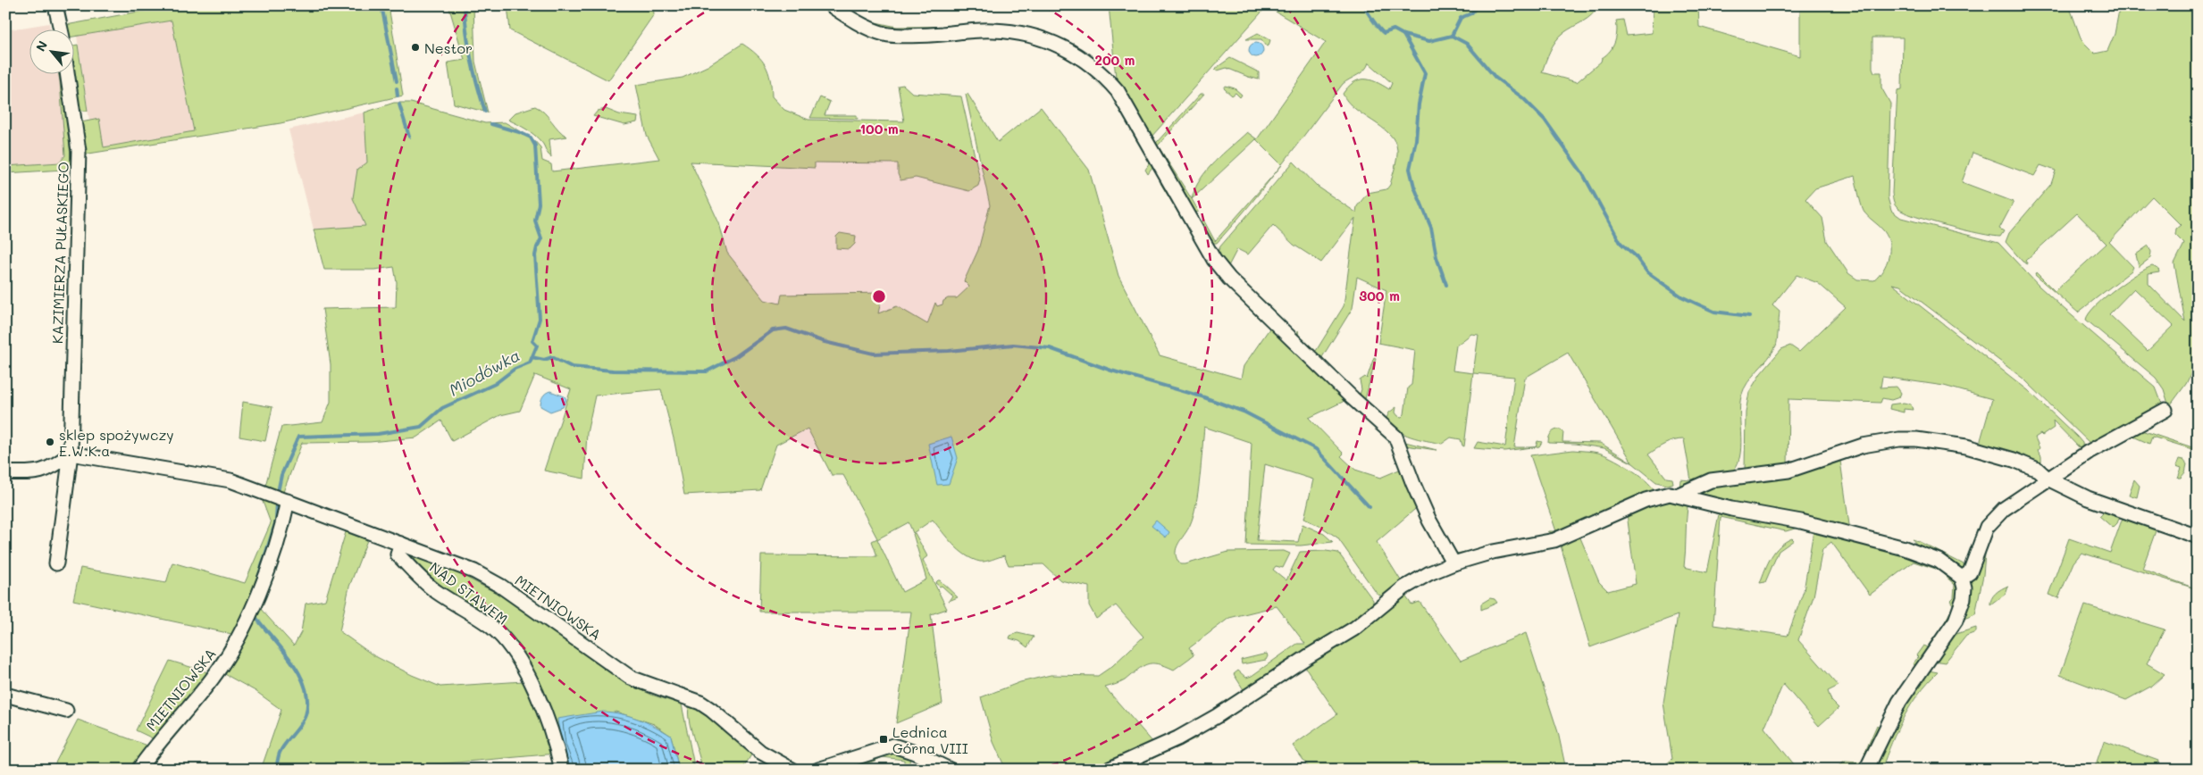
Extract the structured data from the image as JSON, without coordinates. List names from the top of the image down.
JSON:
{
  "streets": {
    "street": ["KAZIMIERZA PUŁASKIEGO", "NAD STAWEM", "MIETNIOWSKA"]
  },
  "crossings": [
    ["KAZIMIERZA PUŁASKIEGO", "MIETNIOWSKA"],
    ["NAD STAWEM", "MIETNIOWSKA"]
  ],
  "water": ["Miodówka"],
  "places": {
    "other": ["Nestor", "sklep spożywczy E.W.K.a"],
    "transit": ["Lednica Górna VIII"]
  },
  "north": "top left",
  "rings": ["200 m", "100 m", "300 m"]
}
